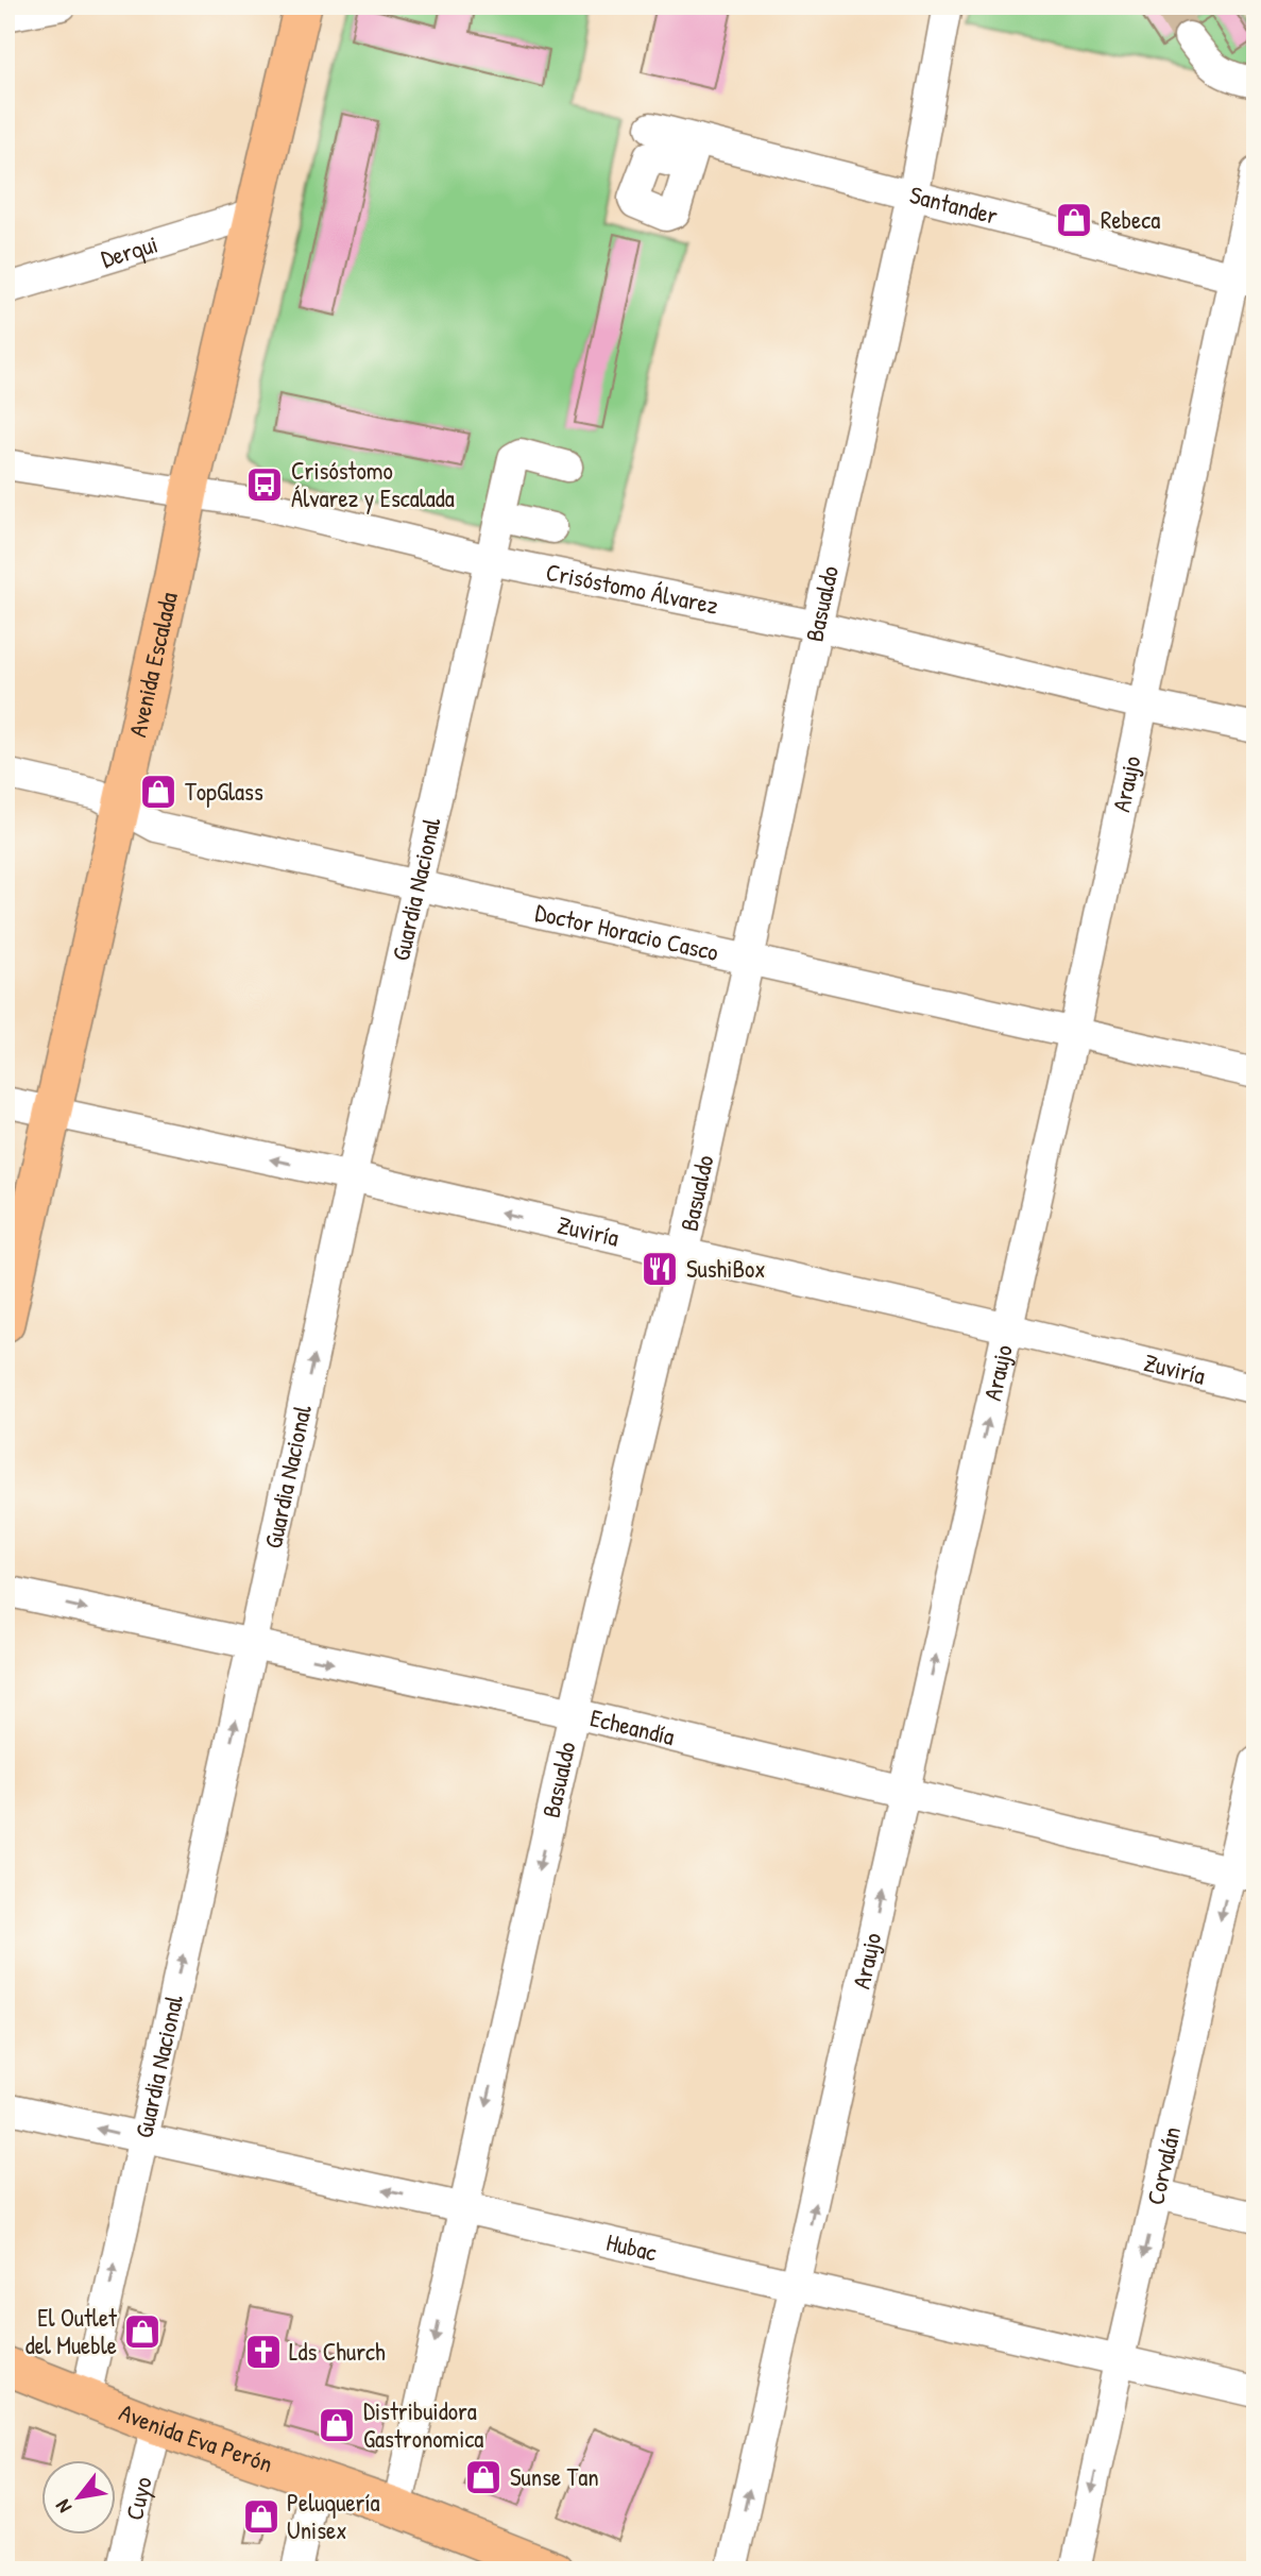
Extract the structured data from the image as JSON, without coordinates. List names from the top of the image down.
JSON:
{
  "streets": {
    "main road": ["Avenida Escalada", "Avenida Eva Perón"],
    "street": [
      "Santander",
      "Derqui",
      "Crisóstomo Álvarez",
      "Basualdo",
      "Araujo",
      "Guardia Nacional",
      "Doctor Horacio Casco",
      "Zuviría",
      "Echeandía",
      "Corvalán",
      "Hubac",
      "Cuyo"
    ]
  },
  "crossings": [
    ["Santander", "Basualdo"],
    ["Santander", "Araujo"],
    ["Derqui", "Avenida Escalada"],
    ["Crisóstomo Álvarez", "Basualdo"],
    ["Crisóstomo Álvarez", "Avenida Escalada"],
    ["Crisóstomo Álvarez", "Araujo"],
    ["Crisóstomo Álvarez", "Guardia Nacional"],
    ["Basualdo", "Doctor Horacio Casco"],
    ["Basualdo", "Zuviría"],
    ["Basualdo", "Echeandía"],
    ["Basualdo", "Hubac"],
    ["Basualdo", "Avenida Eva Perón"],
    ["Avenida Escalada", "Doctor Horacio Casco"],
    ["Avenida Escalada", "Zuviría"],
    ["Araujo", "Doctor Horacio Casco"],
    ["Araujo", "Zuviría"],
    ["Araujo", "Echeandía"],
    ["Araujo", "Hubac"],
    ["Guardia Nacional", "Doctor Horacio Casco"],
    ["Guardia Nacional", "Zuviría"],
    ["Guardia Nacional", "Echeandía"],
    ["Guardia Nacional", "Hubac"],
    ["Guardia Nacional", "Avenida Eva Perón"],
    ["Echeandía", "Corvalán"],
    ["Corvalán", "Hubac"],
    ["Avenida Eva Perón", "Cuyo"]
  ],
  "one_way": [
    "Araujo",
    "Guardia Nacional",
    "Zuviría",
    "Echeandía",
    "Corvalán",
    "Hubac"
  ],
  "places": {
    "shop": [
      "Rebeca",
      "TopGlass",
      "El Outlet del Mueble",
      "Distribuidora Gastronomica",
      "Sunse Tan",
      "Peluquería Unisex"
    ],
    "bus stop": ["Crisóstomo Álvarez y Escalada"],
    "restaurant": ["SushiBox"],
    "church": ["Lds Church"]
  },
  "north": "bottom left"
}
